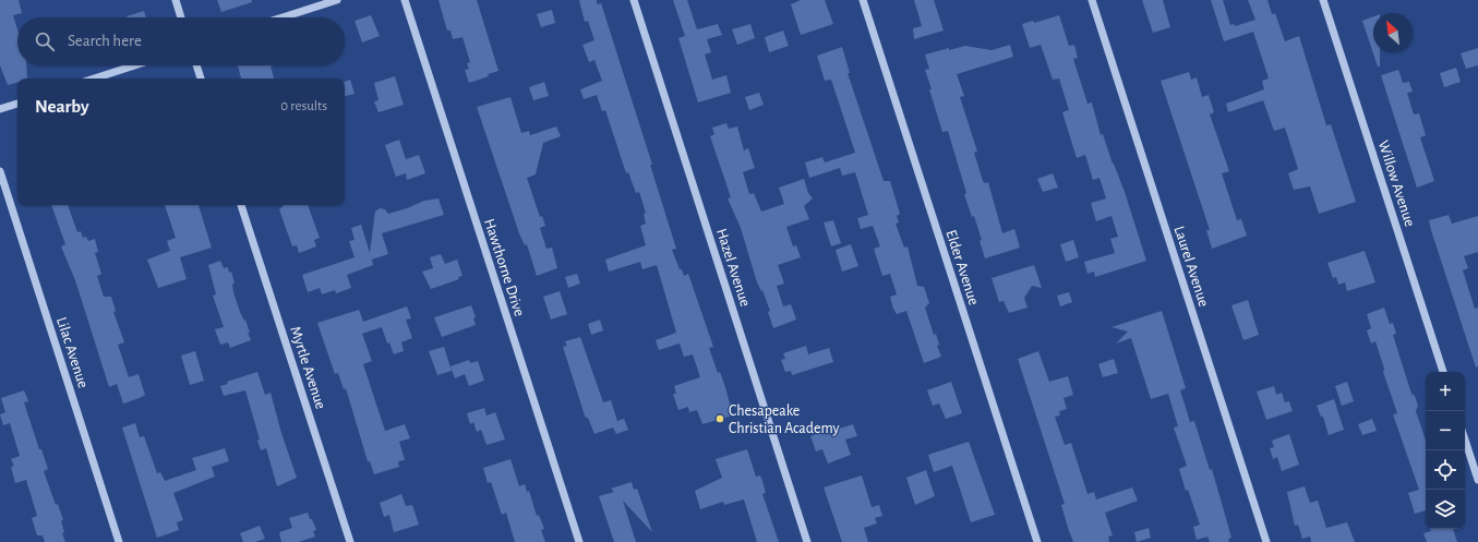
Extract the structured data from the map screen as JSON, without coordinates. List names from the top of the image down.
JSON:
{
  "streets": {
    "street": [
      "Willow Avenue",
      "Laurel Avenue",
      "Hawthorne Drive",
      "Hazel Avenue",
      "Elder Avenue",
      "Lilac Avenue",
      "Myrtle Avenue"
    ]
  },
  "places": ["Chesapeake Christian Academy"],
  "north": "top left",
  "page": {
    "search": "Search here",
    "heading": ["Nearby", "0 results"],
    "map_buttons": ["+", "−"]
  }
}
